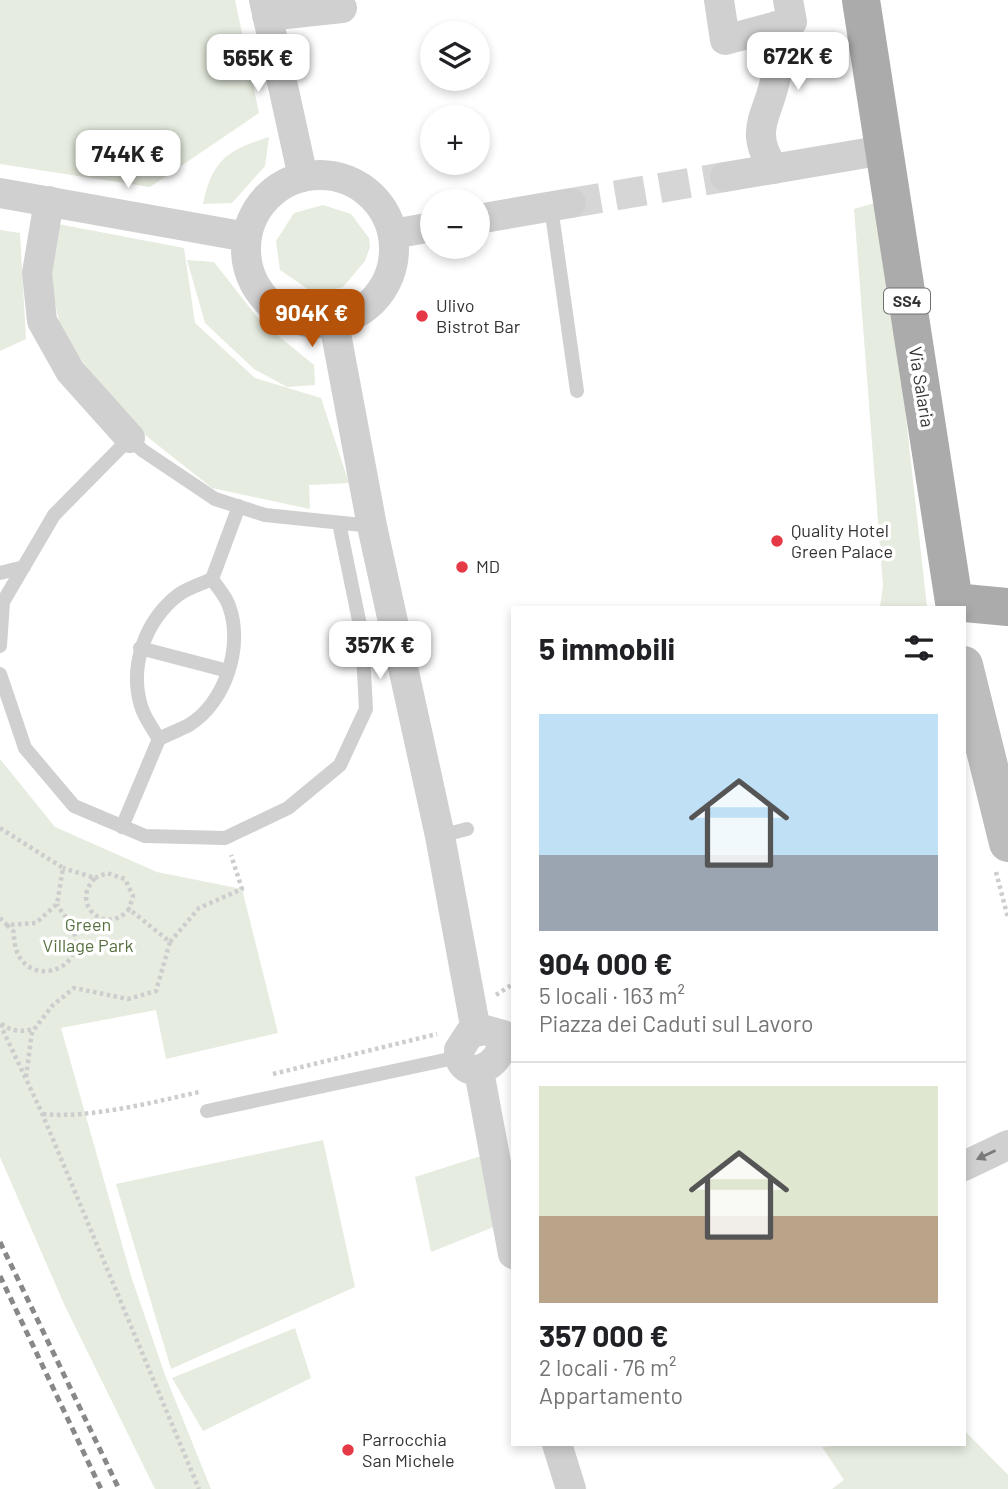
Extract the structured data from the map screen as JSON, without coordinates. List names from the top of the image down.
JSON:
{
  "streets": {
    "main road": ["SS4", "Via Salaria"]
  },
  "parks": ["Green Village Park"],
  "places": [
    "Ulivo Bistrot Bar",
    "Quality Hotel Green Palace",
    "MD",
    "Parrocchia San Michele"
  ],
  "page": {
    "map_buttons": ["+", "−"],
    "price": [
      "672K €",
      "565K €",
      "744K €",
      "904K €",
      "357K €"
    ],
    "heading": "5 immobili",
    "list": [
      {
        "name": "904 000 €",
        "note": "5 locali · 163 m² · Piazza dei Caduti sul Lavoro"
      },
      {
        "name": "357 000 €",
        "note": "2 locali · 76 m² · Appartamento"
      }
    ]
  }
}
